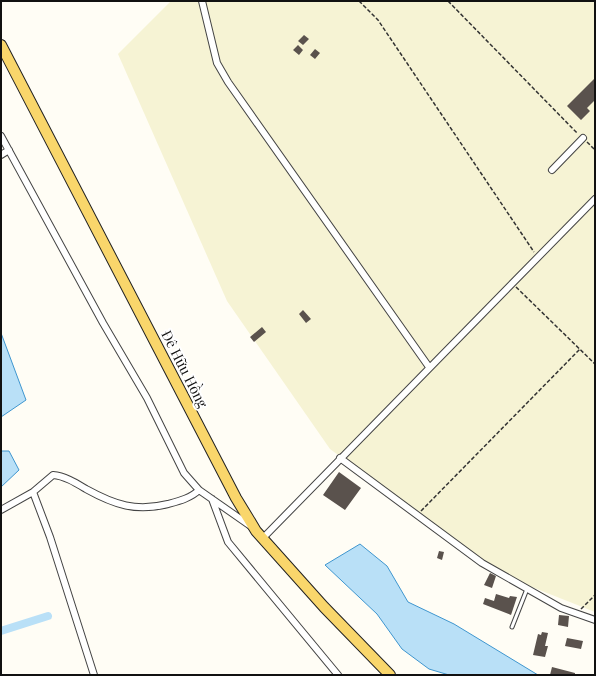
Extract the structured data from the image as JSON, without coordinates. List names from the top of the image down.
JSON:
{
  "streets": {
    "main road": ["Đê Hữu Hồng"]
  }
}
